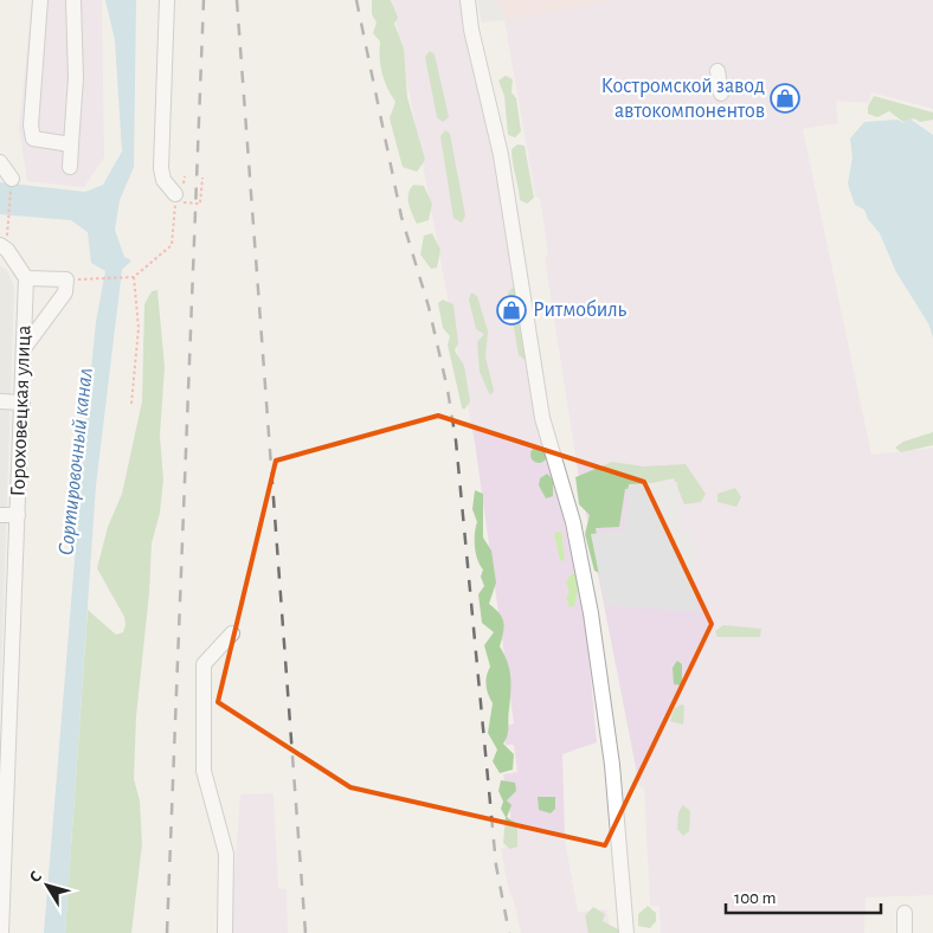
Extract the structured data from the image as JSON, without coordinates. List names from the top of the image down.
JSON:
{
  "streets": {
    "street": ["Гороховецкая улица"]
  },
  "water": ["Сортировочный канал"],
  "places": {
    "shop": ["Костромской завод автокомпонентов", "Ритмобиль"]
  },
  "scale_bar": "100 m",
  "north": "top left"
}
